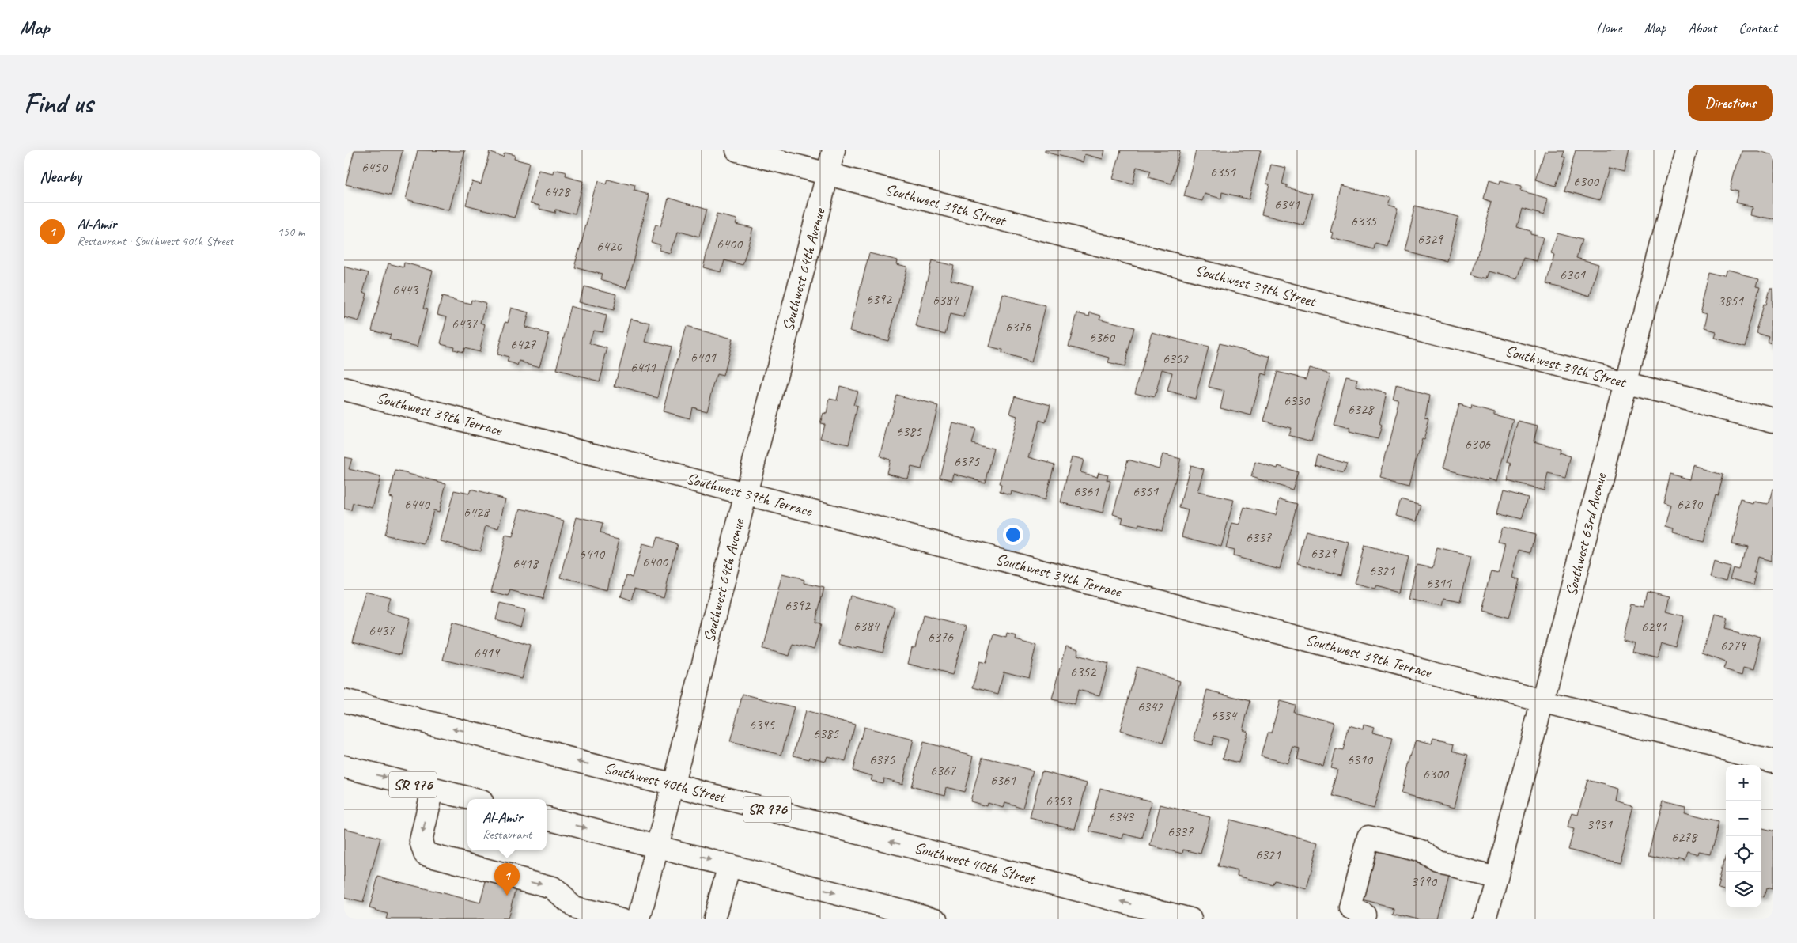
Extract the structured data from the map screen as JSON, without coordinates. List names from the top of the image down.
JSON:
{
  "streets": {
    "street": [
      "Southwest 39th Street",
      "Southwest 64th Avenue",
      "Southwest 39th Terrace",
      "Southwest 63rd Avenue",
      "Southwest 40th Street",
      "SR 976"
    ]
  },
  "crossings": [
    ["Southwest 39th Street", "Southwest 64th Avenue"],
    ["Southwest 39th Street", "Southwest 63rd Avenue"],
    ["Southwest 64th Avenue", "Southwest 39th Terrace"],
    ["Southwest 64th Avenue", "Southwest 40th Street"],
    ["Southwest 39th Terrace", "Southwest 63rd Avenue"]
  ],
  "house_numbers": [
    "6450",
    "6351",
    "6300",
    "6428",
    "6341",
    "6335",
    "6329",
    "6400",
    "6420",
    "6301",
    "6443",
    "6392",
    "6384",
    "3851",
    "6437",
    "6376",
    "6360",
    "6427",
    "6401",
    "6352",
    "6411",
    "6330",
    "6328",
    "6385",
    "6306",
    "6375",
    "6361",
    "6351",
    "6440",
    "6290",
    "6428",
    "6337",
    "6329",
    "6410",
    "6400",
    "6418",
    "6321",
    "6311",
    "6392",
    "6384",
    "6291",
    "6437",
    "6376",
    "6279",
    "6419",
    "6352",
    "6342",
    "6334",
    "6395",
    "6385",
    "6375",
    "6310",
    "6367",
    "6300",
    "6361",
    "6353",
    "6343",
    "3931",
    "6337",
    "6278",
    "6321",
    "3990"
  ],
  "page": {
    "header": "Map",
    "nav": [
      "Home",
      "Map",
      "About",
      "Contact"
    ],
    "buttons": "Directions",
    "title": "Find us",
    "heading": "Nearby",
    "list": [
      {
        "mark": "1",
        "name": "Al-Amir",
        "note": "Restaurant · Southwest 40th Street",
        "value": "150 m"
      }
    ],
    "map_buttons": ["+", "−"],
    "popup": ["Al-Amir", "Restaurant"],
    "pins": "1"
  }
}
